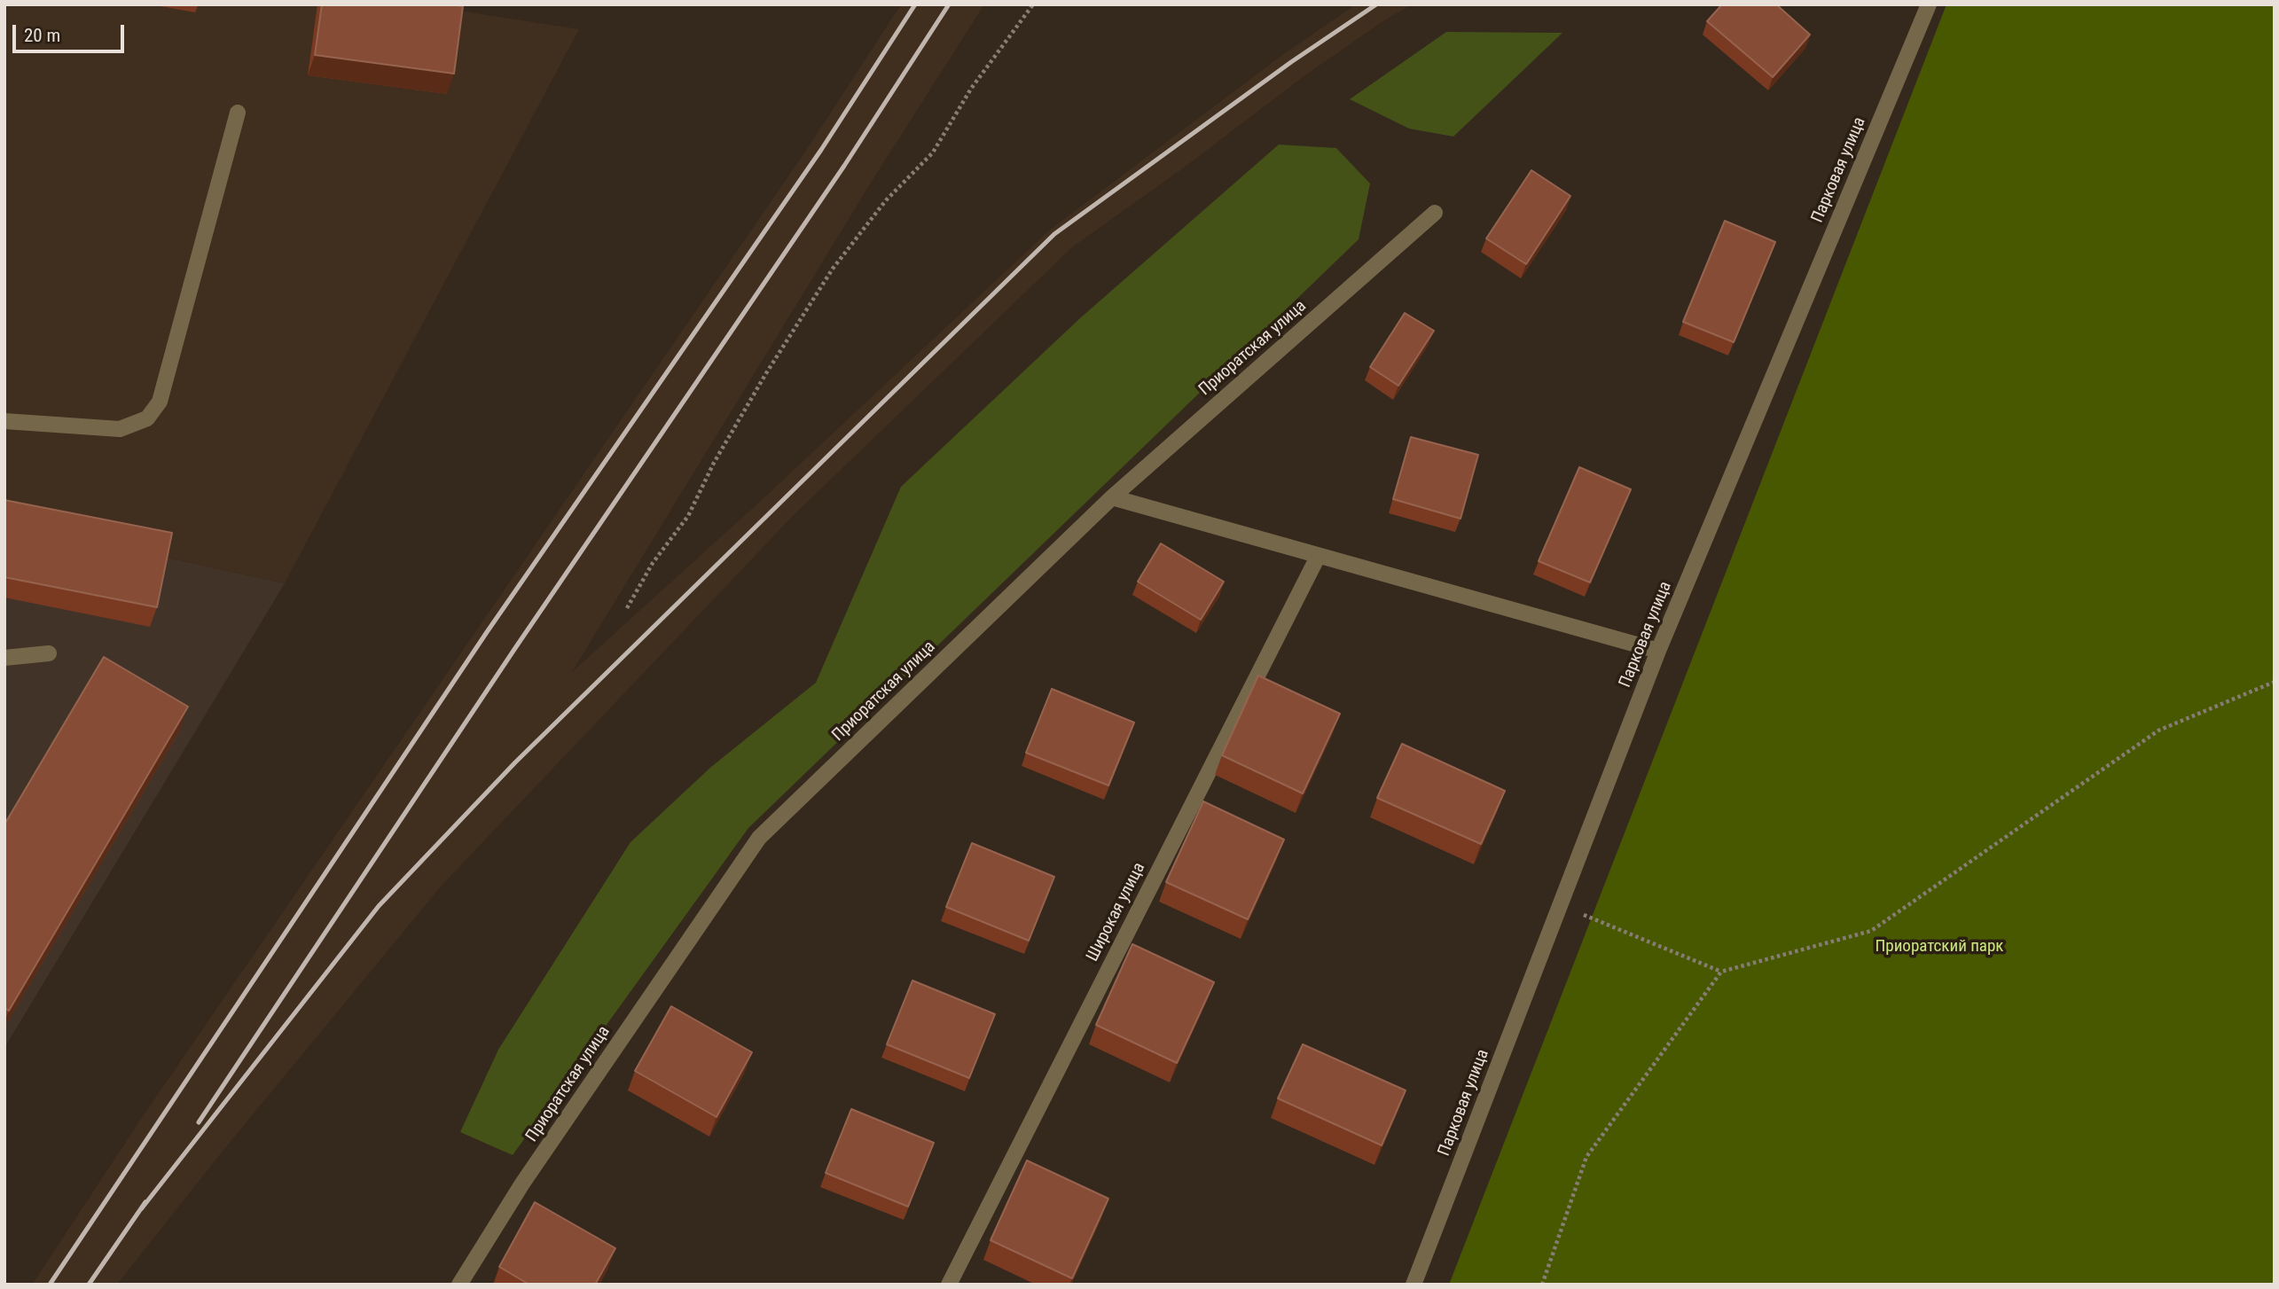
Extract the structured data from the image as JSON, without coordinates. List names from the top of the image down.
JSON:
{
  "streets": {
    "street": ["Парковая улица", "Приоратская улица", "Широкая улица"]
  },
  "parks": ["Приоратский парк"],
  "scale_bar": "20 m"
}
